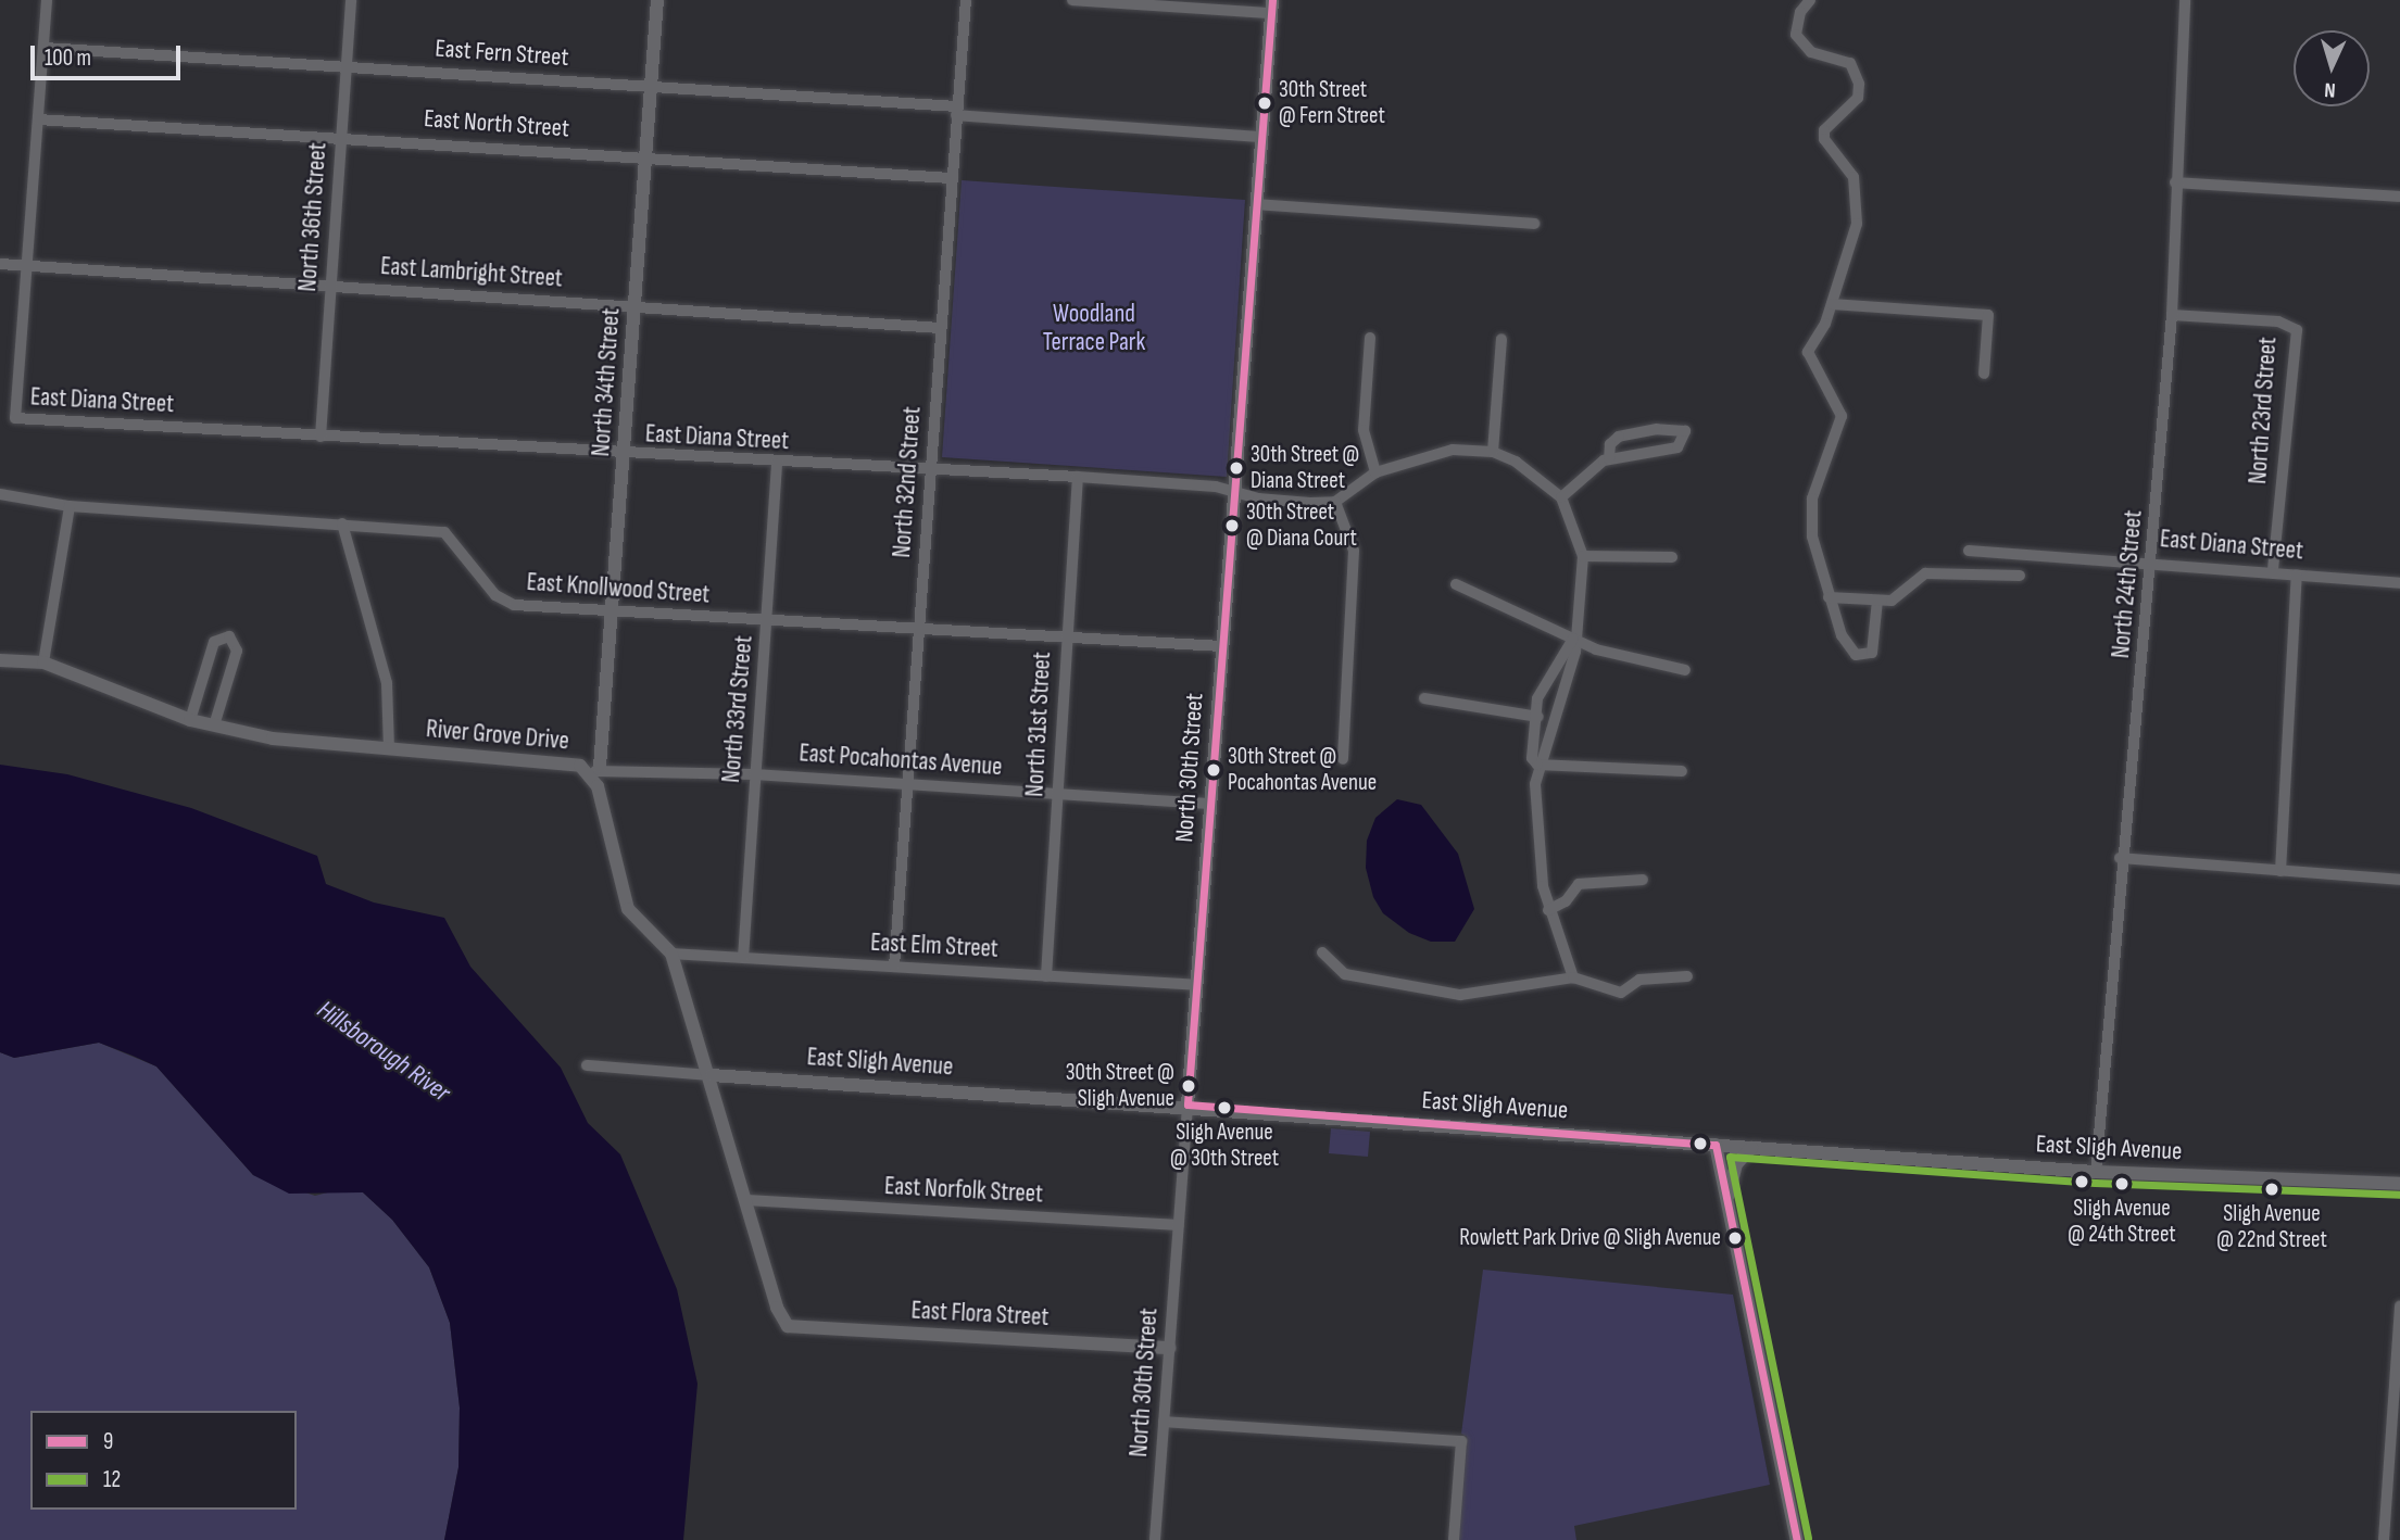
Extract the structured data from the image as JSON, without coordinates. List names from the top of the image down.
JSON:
{
  "streets": {
    "street": [
      "East Fern Street",
      "East North Street",
      "North 36th Street",
      "East Lambright Street",
      "North 34th Street",
      "East Diana Street",
      "North 23rd Street",
      "North 32nd Street",
      "North 24th Street",
      "East Knollwood Street",
      "North 33rd Street",
      "North 31st Street",
      "River Grove Drive",
      "East Pocahontas Avenue",
      "North 30th Street",
      "East Elm Street",
      "East Sligh Avenue",
      "East Norfolk Street",
      "East Flora Street"
    ]
  },
  "crossings": [
    ["East Fern Street", "North 36th Street"],
    ["East Fern Street", "North 34th Street"],
    ["East Fern Street", "North 32nd Street"],
    ["East Fern Street", "North 30th Street"],
    ["East North Street", "North 36th Street"],
    ["East North Street", "North 34th Street"],
    ["East North Street", "North 32nd Street"],
    ["North 36th Street", "East Lambright Street"],
    ["North 36th Street", "East Diana Street"],
    ["East Lambright Street", "North 34th Street"],
    ["East Lambright Street", "East Diana Street"],
    ["East Lambright Street", "North 32nd Street"],
    ["North 34th Street", "East Diana Street"],
    ["North 34th Street", "East Knollwood Street"],
    ["North 34th Street", "River Grove Drive"],
    ["North 34th Street", "East Pocahontas Avenue"],
    ["East Diana Street", "North 23rd Street"],
    ["East Diana Street", "North 32nd Street"],
    ["East Diana Street", "North 24th Street"],
    ["East Diana Street", "North 33rd Street"],
    ["East Diana Street", "North 31st Street"],
    ["East Diana Street", "North 30th Street"],
    ["North 23rd Street", "North 24th Street"],
    ["North 32nd Street", "East Knollwood Street"],
    ["North 32nd Street", "East Pocahontas Avenue"],
    ["North 32nd Street", "East Elm Street"],
    ["North 24th Street", "East Sligh Avenue"],
    ["East Knollwood Street", "North 33rd Street"],
    ["East Knollwood Street", "North 31st Street"],
    ["East Knollwood Street", "North 30th Street"],
    ["North 33rd Street", "East Pocahontas Avenue"],
    ["North 33rd Street", "East Elm Street"],
    ["North 31st Street", "East Pocahontas Avenue"],
    ["North 31st Street", "East Elm Street"],
    ["River Grove Drive", "East Pocahontas Avenue"],
    ["River Grove Drive", "East Elm Street"],
    ["River Grove Drive", "East Sligh Avenue"],
    ["River Grove Drive", "East Norfolk Street"],
    ["River Grove Drive", "East Flora Street"],
    ["East Pocahontas Avenue", "North 30th Street"],
    ["North 30th Street", "East Elm Street"],
    ["North 30th Street", "East Sligh Avenue"],
    ["North 30th Street", "East Norfolk Street"],
    ["North 30th Street", "East Flora Street"]
  ],
  "water": ["Hillsborough River"],
  "parks": ["Woodland Terrace Park"],
  "places": [
    "30th Street @ Fern Street",
    "30th Street @ Diana Street",
    "30th Street @ Diana Court",
    "30th Street @ Pocahontas Avenue",
    "30th Street @ Sligh Avenue",
    "Sligh Avenue @ 30th Street",
    "Sligh Avenue @ 24th Street",
    "Sligh Avenue @ 22nd Street",
    "Rowlett Park Drive @ Sligh Avenue"
  ],
  "lines": ["transit line 9", "transit line 12"],
  "legend": ["9", "12"],
  "scale_bar": "100 m",
  "north": "bottom"
}
